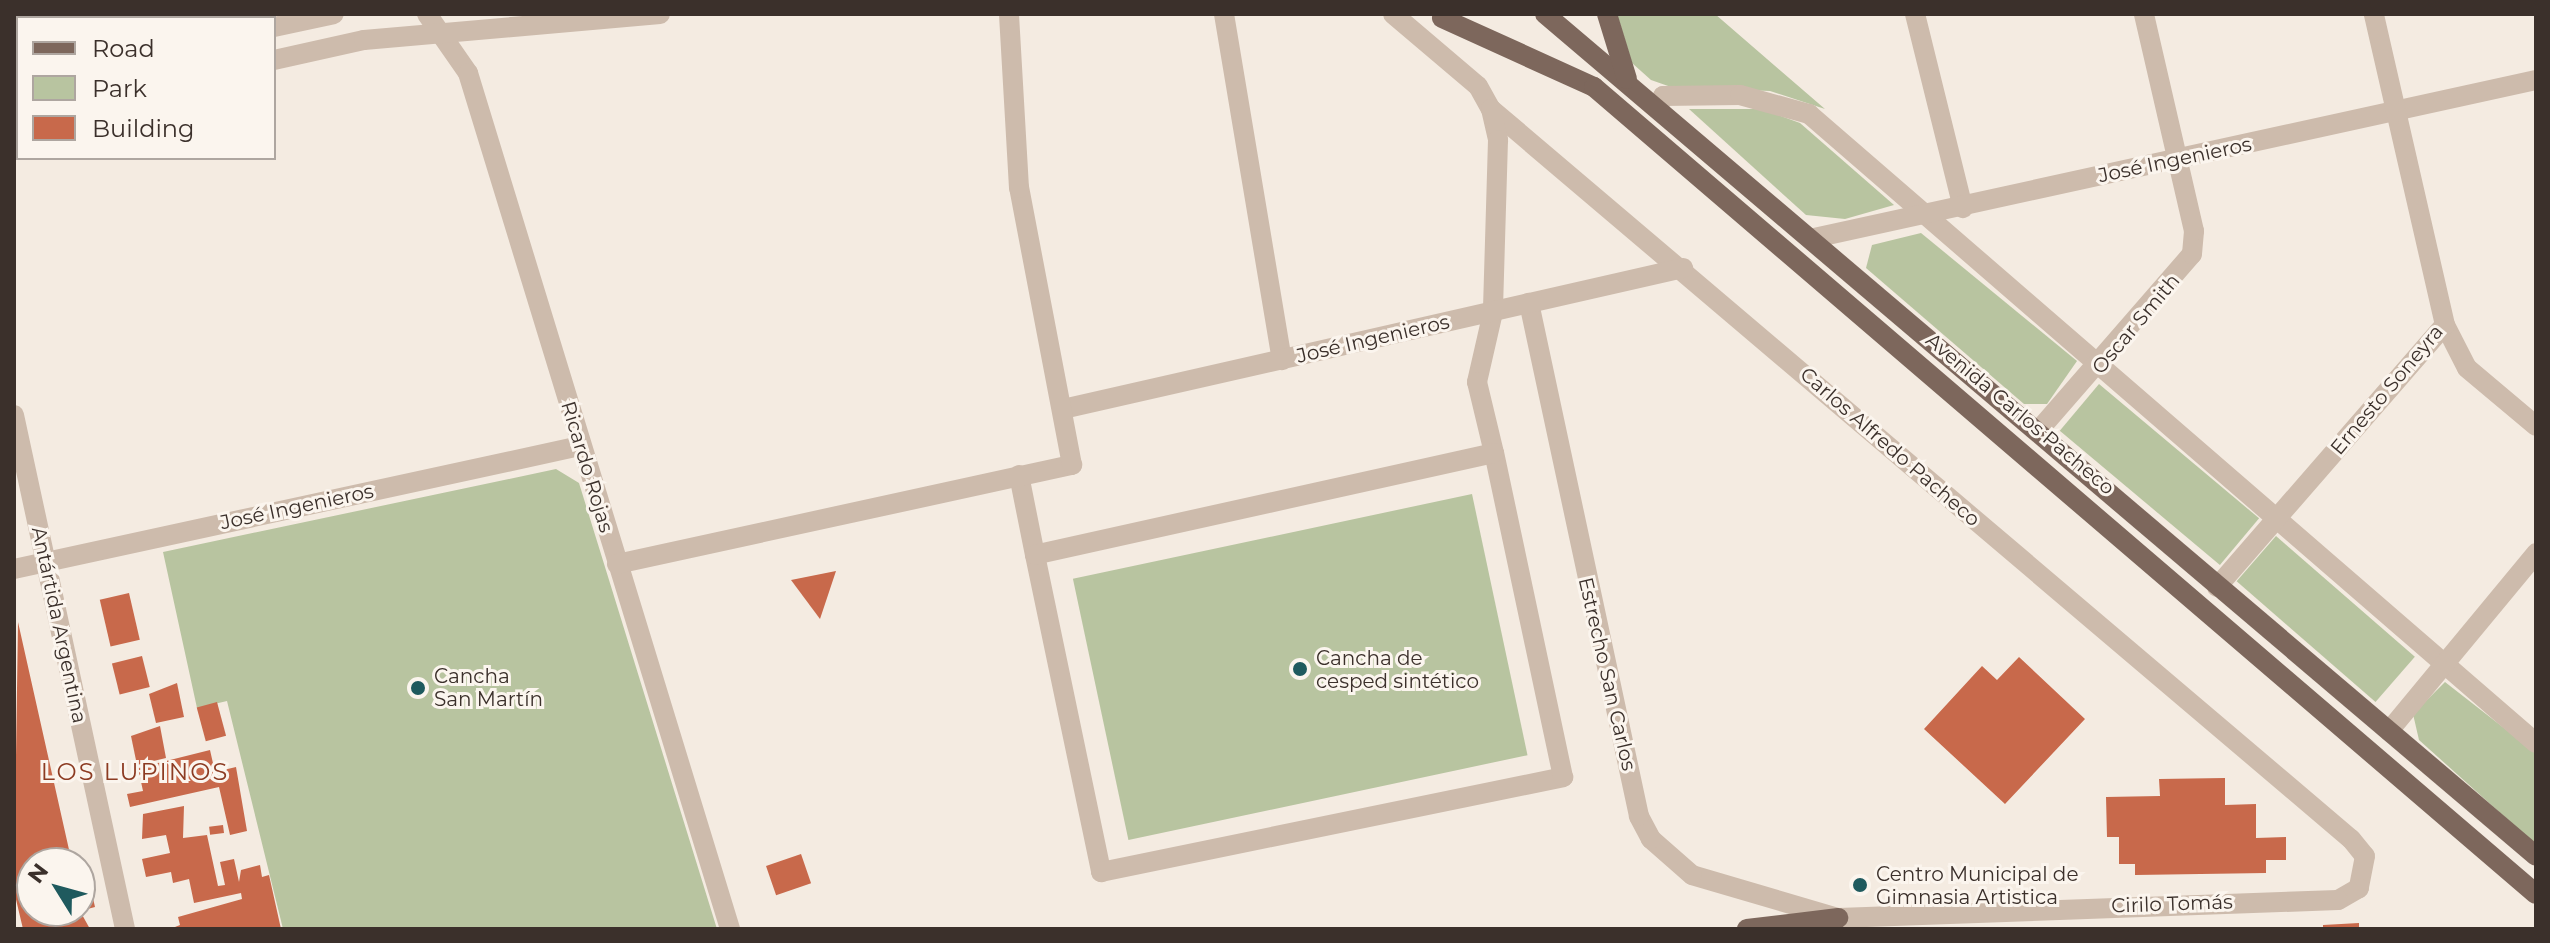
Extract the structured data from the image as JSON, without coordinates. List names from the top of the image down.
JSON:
{
  "streets": {
    "main road": ["Avenida Carlos Pacheco"],
    "street": [
      "José Ingenieros",
      "Oscar Smith",
      "Ernesto Soneyra",
      "Carlos Alfredo Pacheco",
      "Ricardo Rojas",
      "Antártida Argentina",
      "Estrecho San Carlos",
      "Cirilo Tomás"
    ]
  },
  "crossings": [
    ["José Ingenieros", "Oscar Smith"],
    ["José Ingenieros", "Ernesto Soneyra"],
    ["José Ingenieros", "Avenida Carlos Pacheco"],
    ["José Ingenieros", "Carlos Alfredo Pacheco"],
    ["José Ingenieros", "Ricardo Rojas"],
    ["José Ingenieros", "Antártida Argentina"],
    ["José Ingenieros", "Estrecho San Carlos"],
    ["Oscar Smith", "Avenida Carlos Pacheco"],
    ["Ernesto Soneyra", "Avenida Carlos Pacheco"],
    ["Carlos Alfredo Pacheco", "Cirilo Tomás"],
    ["Estrecho San Carlos", "Cirilo Tomás"]
  ],
  "districts": ["LOS LUPINOS"],
  "places": ["Cancha de cesped sintético", "Cancha San Martín", "Centro Municipal de Gimnasia Artistica"],
  "legend": ["Road", "Park", "Building"],
  "north": "top left"
}
